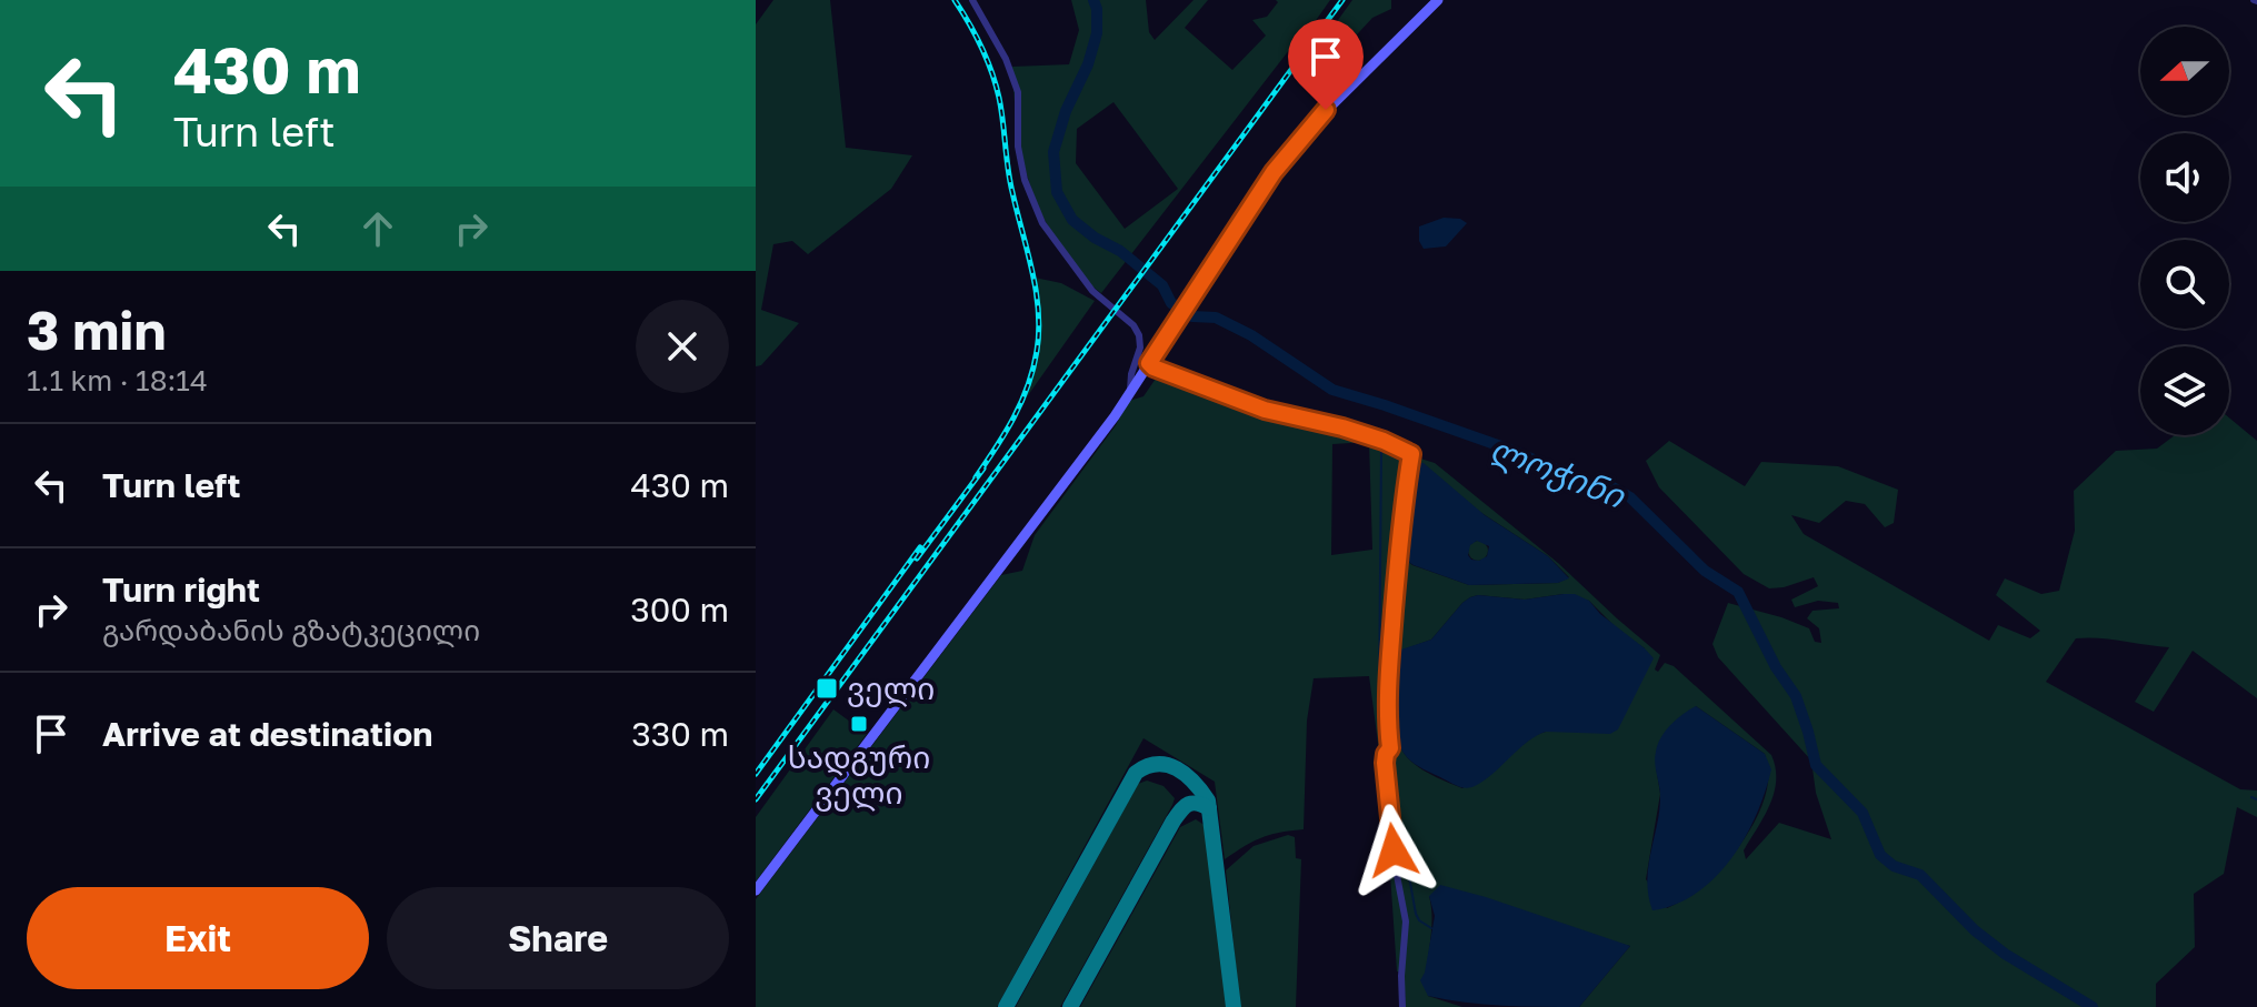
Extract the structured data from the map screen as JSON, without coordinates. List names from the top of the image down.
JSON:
{
  "water": ["ლოჭინი"],
  "places": {
    "transit": ["ველი", "სადგური ველი"]
  },
  "north": "left",
  "page": {
    "turn": ["430 m", "Turn left"],
    "heading": ["3 min", "1.1 km · 18:14"],
    "list": [
      {
        "name": "Turn left",
        "value": "430 m"
      },
      {
        "name": "Turn right",
        "note": "გარდაბანის გზატკეცილი",
        "value": "300 m"
      },
      {
        "name": "Arrive at destination",
        "value": "330 m"
      }
    ],
    "buttons": ["Exit", "Share"]
  }
}
